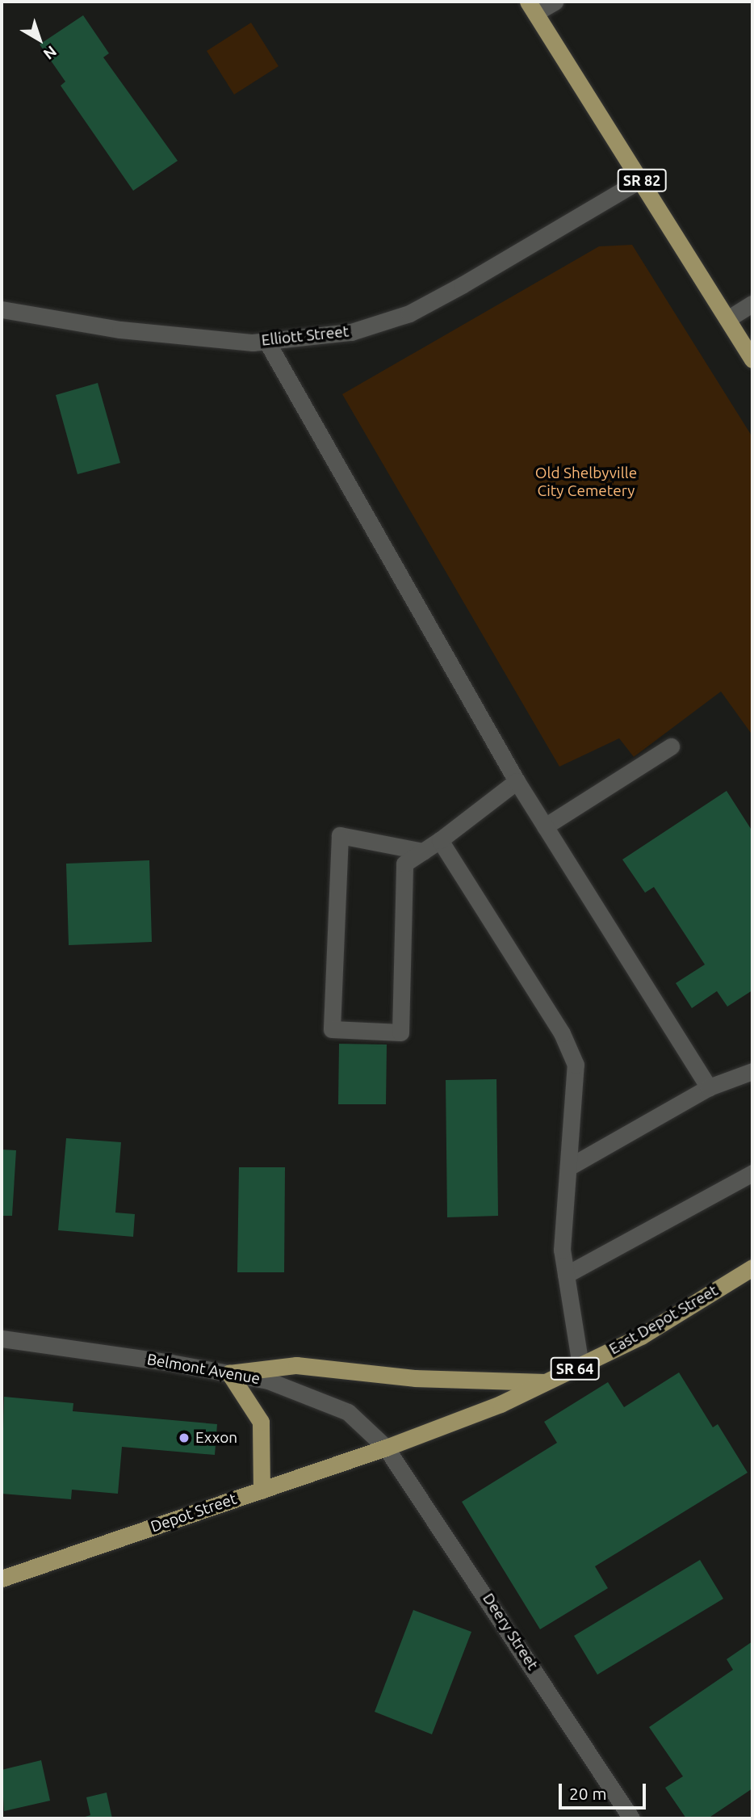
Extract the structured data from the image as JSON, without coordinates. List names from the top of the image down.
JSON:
{
  "streets": {
    "main road": [
      "SR 82",
      "East Depot Street",
      "SR 64",
      "Depot Street"
    ],
    "street": ["Elliott Street", "Belmont Avenue", "Deery Street"]
  },
  "crossings": [
    ["SR 82", "Elliott Street"],
    ["East Depot Street", "Belmont Avenue"],
    ["East Depot Street", "Depot Street"],
    ["East Depot Street", "Deery Street"],
    ["Belmont Avenue", "Depot Street"],
    ["Belmont Avenue", "Deery Street"],
    ["Depot Street", "Deery Street"]
  ],
  "parks": ["Old Shelbyville City Cemetery"],
  "places": ["Exxon"],
  "scale_bar": "20 m",
  "north": "bottom right"
}
